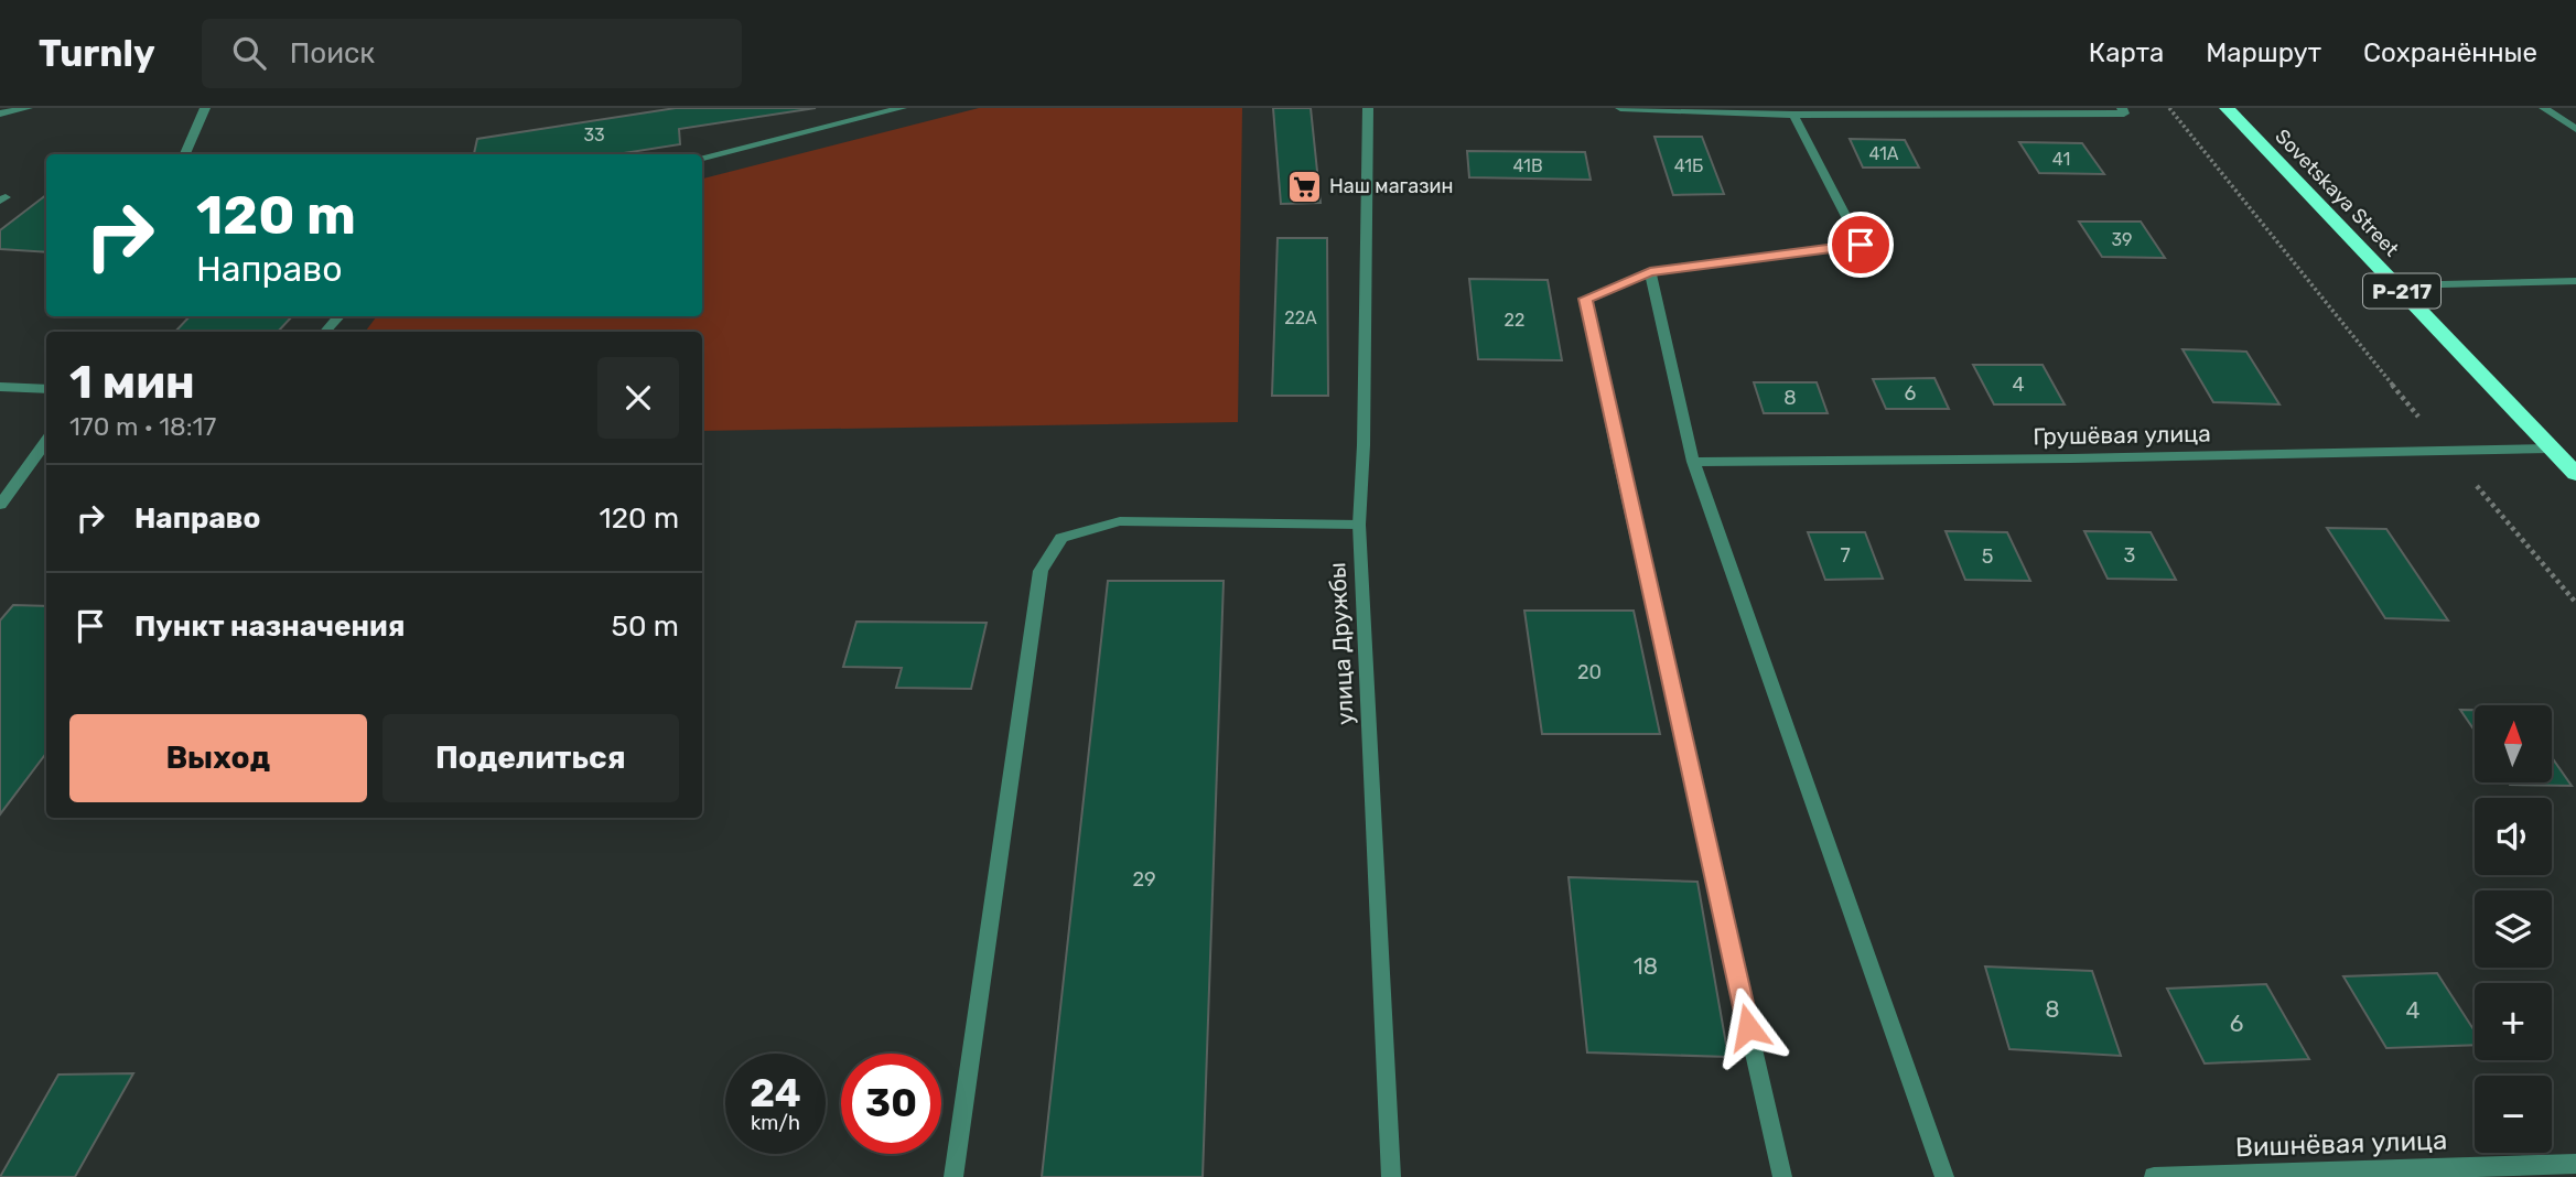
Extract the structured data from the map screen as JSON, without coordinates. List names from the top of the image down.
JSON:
{
  "streets": {
    "highway": ["Sovetskaya Street", "Р-217"],
    "street": ["Грушёвая улица", "улица Дружбы", "Вишнёвая улица"]
  },
  "crossings": [
    ["Sovetskaya Street", "Грушёвая улица"]
  ],
  "places": {
    "supermarket": ["Наш магазин"]
  },
  "house_numbers": [
    "33",
    "41А",
    "41",
    "41В",
    "41Б",
    "39",
    "22А",
    "22",
    "4",
    "6",
    "8",
    "7",
    "3",
    "5",
    "20",
    "29",
    "18",
    "8",
    "4",
    "6"
  ],
  "north": "top",
  "page": {
    "header": "Turnly",
    "search": "Поиск",
    "nav": ["Карта", "Маршрут", "Сохранённые"],
    "turn": ["120 m", "Направо"],
    "heading": ["1 мин", "170 m · 18:17"],
    "list": [
      {
        "name": "Направо",
        "value": "120 m"
      },
      {
        "name": "Пункт назначения",
        "value": "50 m"
      }
    ],
    "buttons": ["Выход", "Поделиться"],
    "map_buttons": ["+", "−"],
    "speed": "24 km/h",
    "limit": "30"
  }
}
